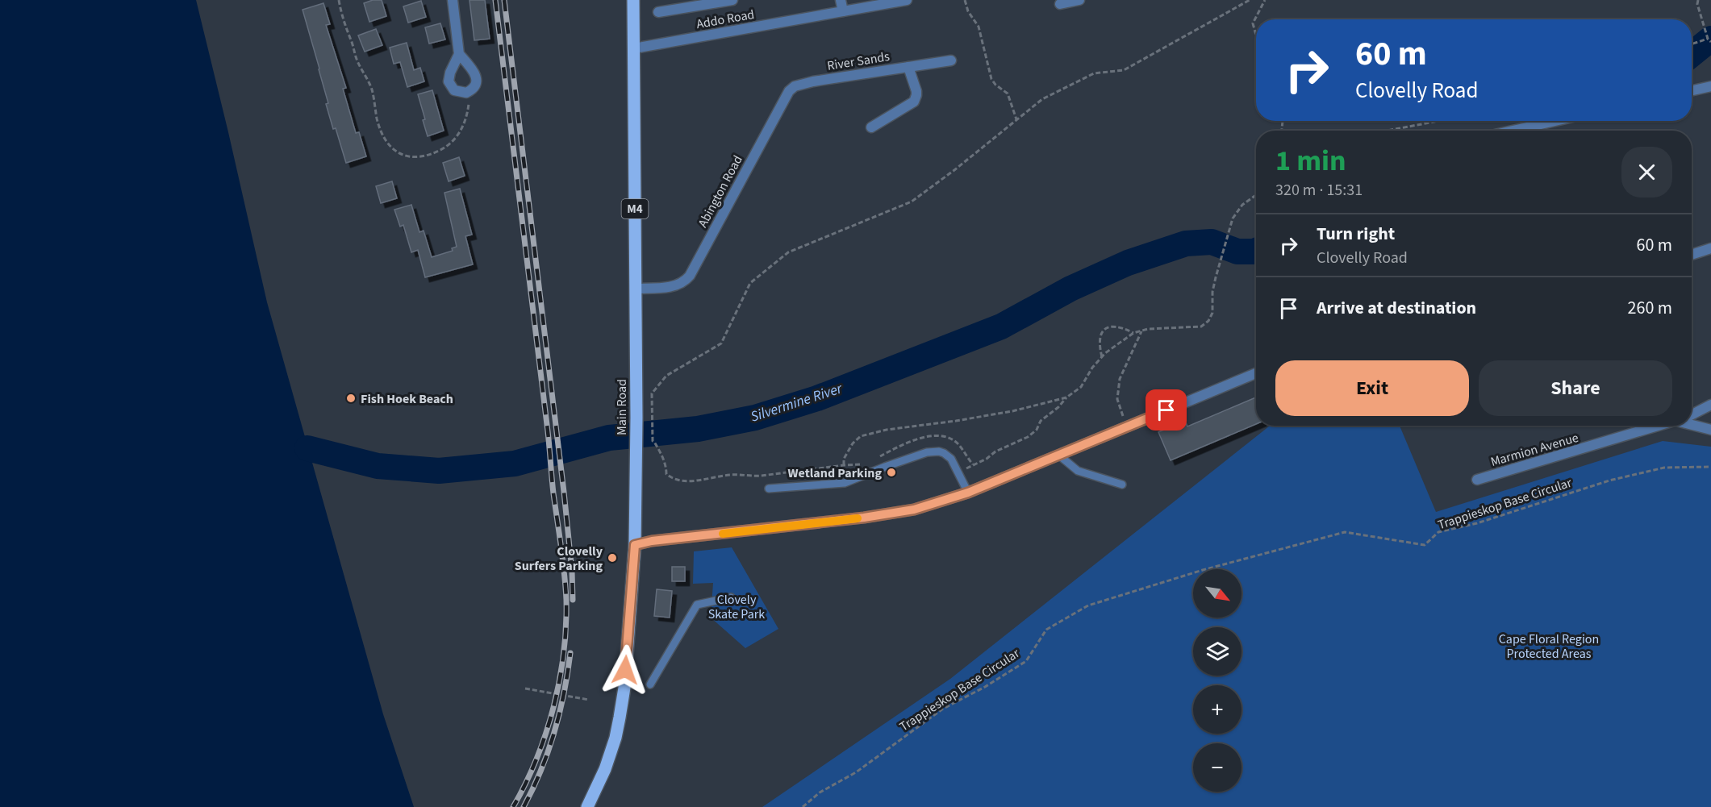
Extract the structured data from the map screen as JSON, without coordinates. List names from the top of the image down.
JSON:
{
  "streets": {
    "main road": ["M4", "Main Road"],
    "street": [
      "Addo Road",
      "River Sands",
      "Abington Road",
      "Marmion Avenue"
    ],
    "path": ["Trappieskop Base Circular"]
  },
  "crossings": [
    ["Addo Road", "Main Road"],
    ["River Sands", "Abington Road"],
    ["Abington Road", "Main Road"]
  ],
  "water": ["Silvermine River"],
  "parks": ["Clovely Skate Park", "Cape Floral Region Protected Areas"],
  "places": ["Fish Hoek Beach", "Wetland Parking", "Clovelly Surfers Parking"],
  "north": "bottom right",
  "page": {
    "turn": ["60 m", "Clovelly Road"],
    "heading": ["1 min", "320 m · 15:31"],
    "list": [
      {
        "name": "Turn right",
        "note": "Clovelly Road",
        "value": "60 m"
      },
      {
        "name": "Arrive at destination",
        "value": "260 m"
      }
    ],
    "buttons": ["Exit", "Share"],
    "map_buttons": ["+", "−"]
  }
}
